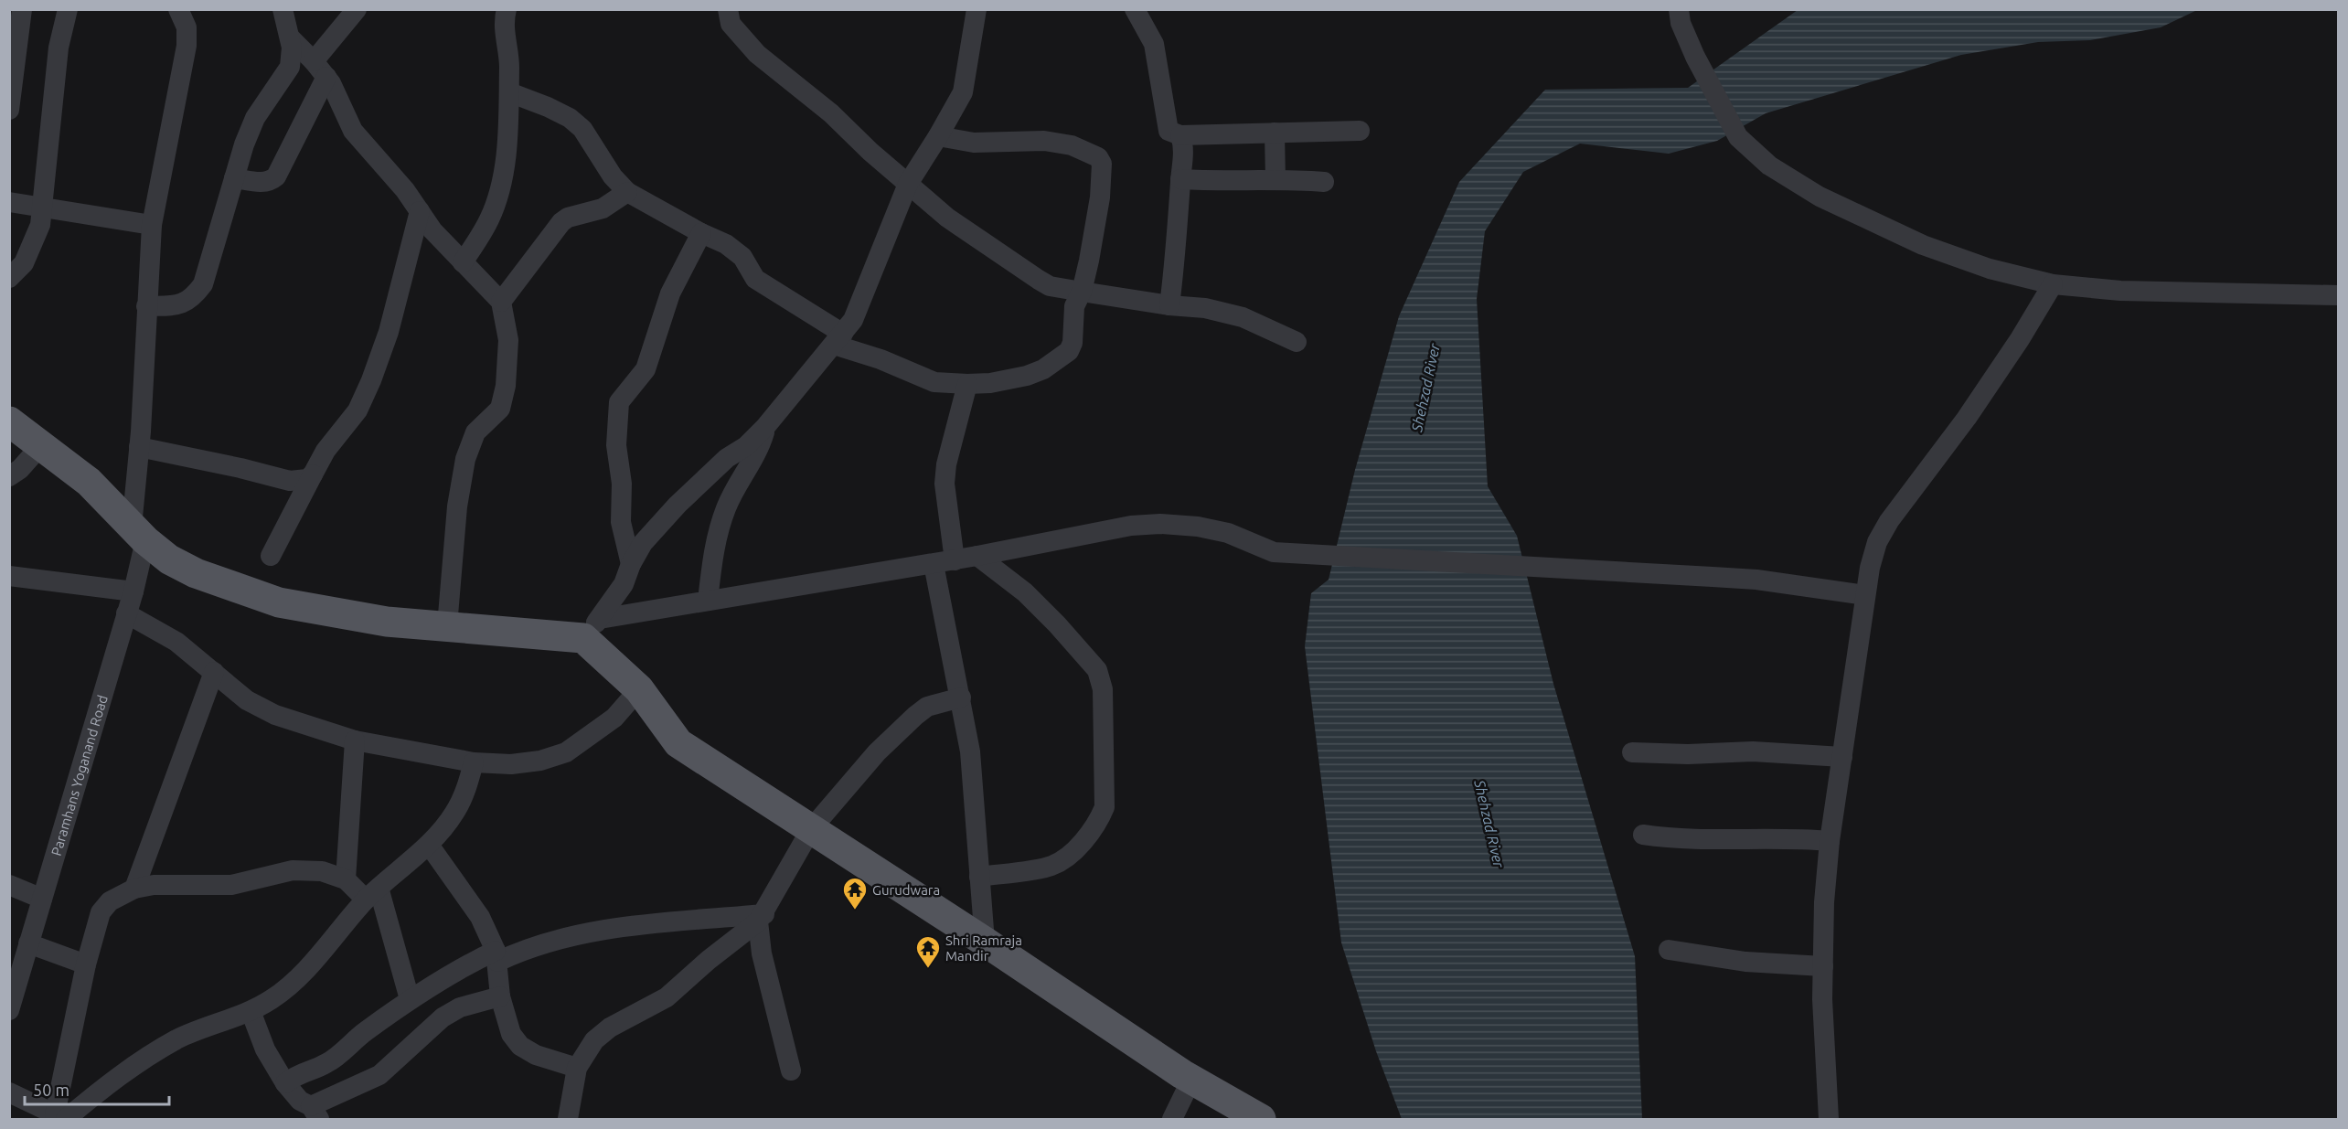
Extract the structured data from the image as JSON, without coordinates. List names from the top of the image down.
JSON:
{
  "streets": {
    "street": ["Paramhans Yoganand Road"]
  },
  "water": ["Shehzad River"],
  "places": {
    "temple": ["Gurudwara", "Shri Ramraja Mandir"]
  },
  "scale_bar": "50 m"
}
